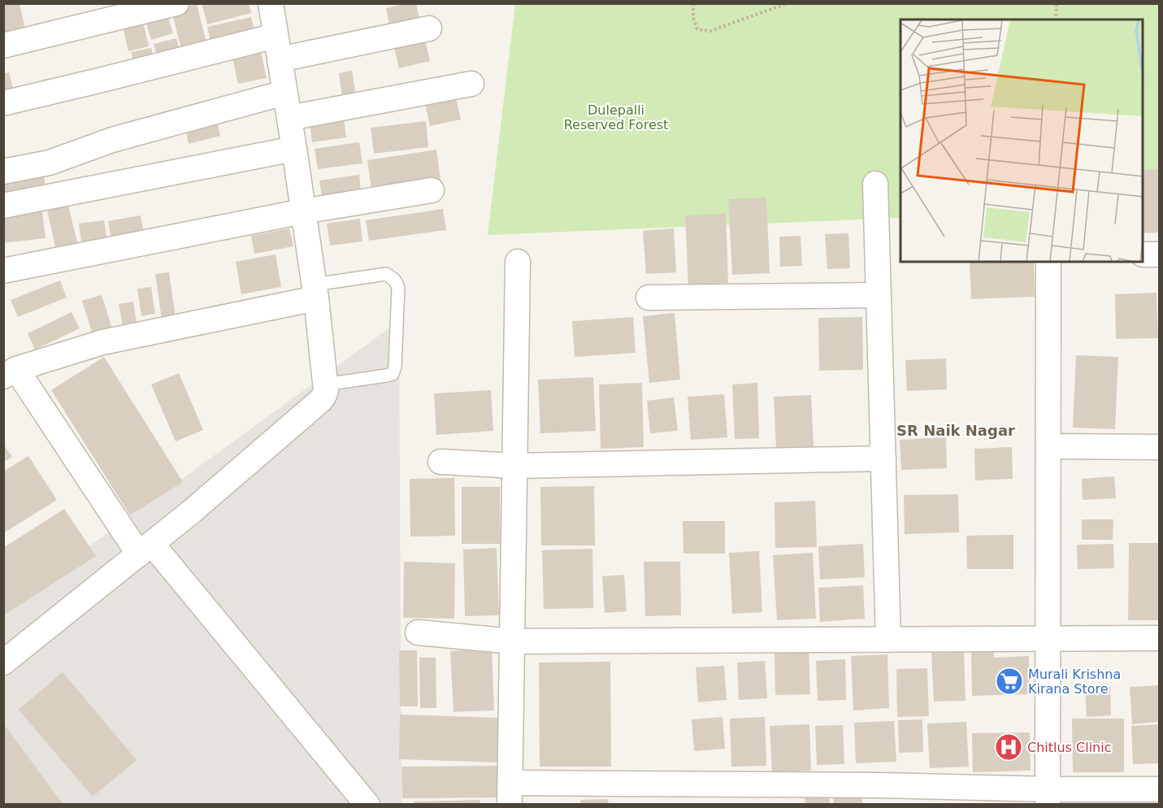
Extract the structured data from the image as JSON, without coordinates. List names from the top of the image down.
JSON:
{
  "districts": ["SR Naik Nagar"],
  "parks": ["Dulepalli Reserved Forest"],
  "places": {
    "supermarket": ["Murali Krishna Kirana Store"],
    "hospital": ["Chitlus Clinic"]
  }
}
